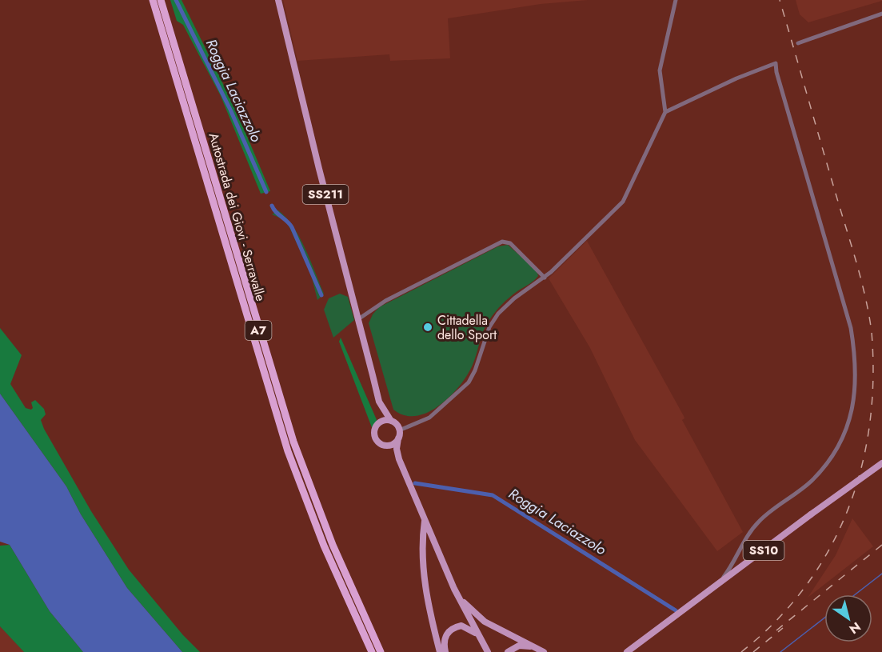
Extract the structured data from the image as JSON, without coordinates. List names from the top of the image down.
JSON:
{
  "streets": {
    "highway": ["Autostrada dei Giovi - Serravalle", "A7"],
    "main road": ["SS211", "SS10"]
  },
  "water": ["Roggia Laciazzolo"],
  "places": ["Cittadella dello Sport"],
  "north": "bottom right"
}
